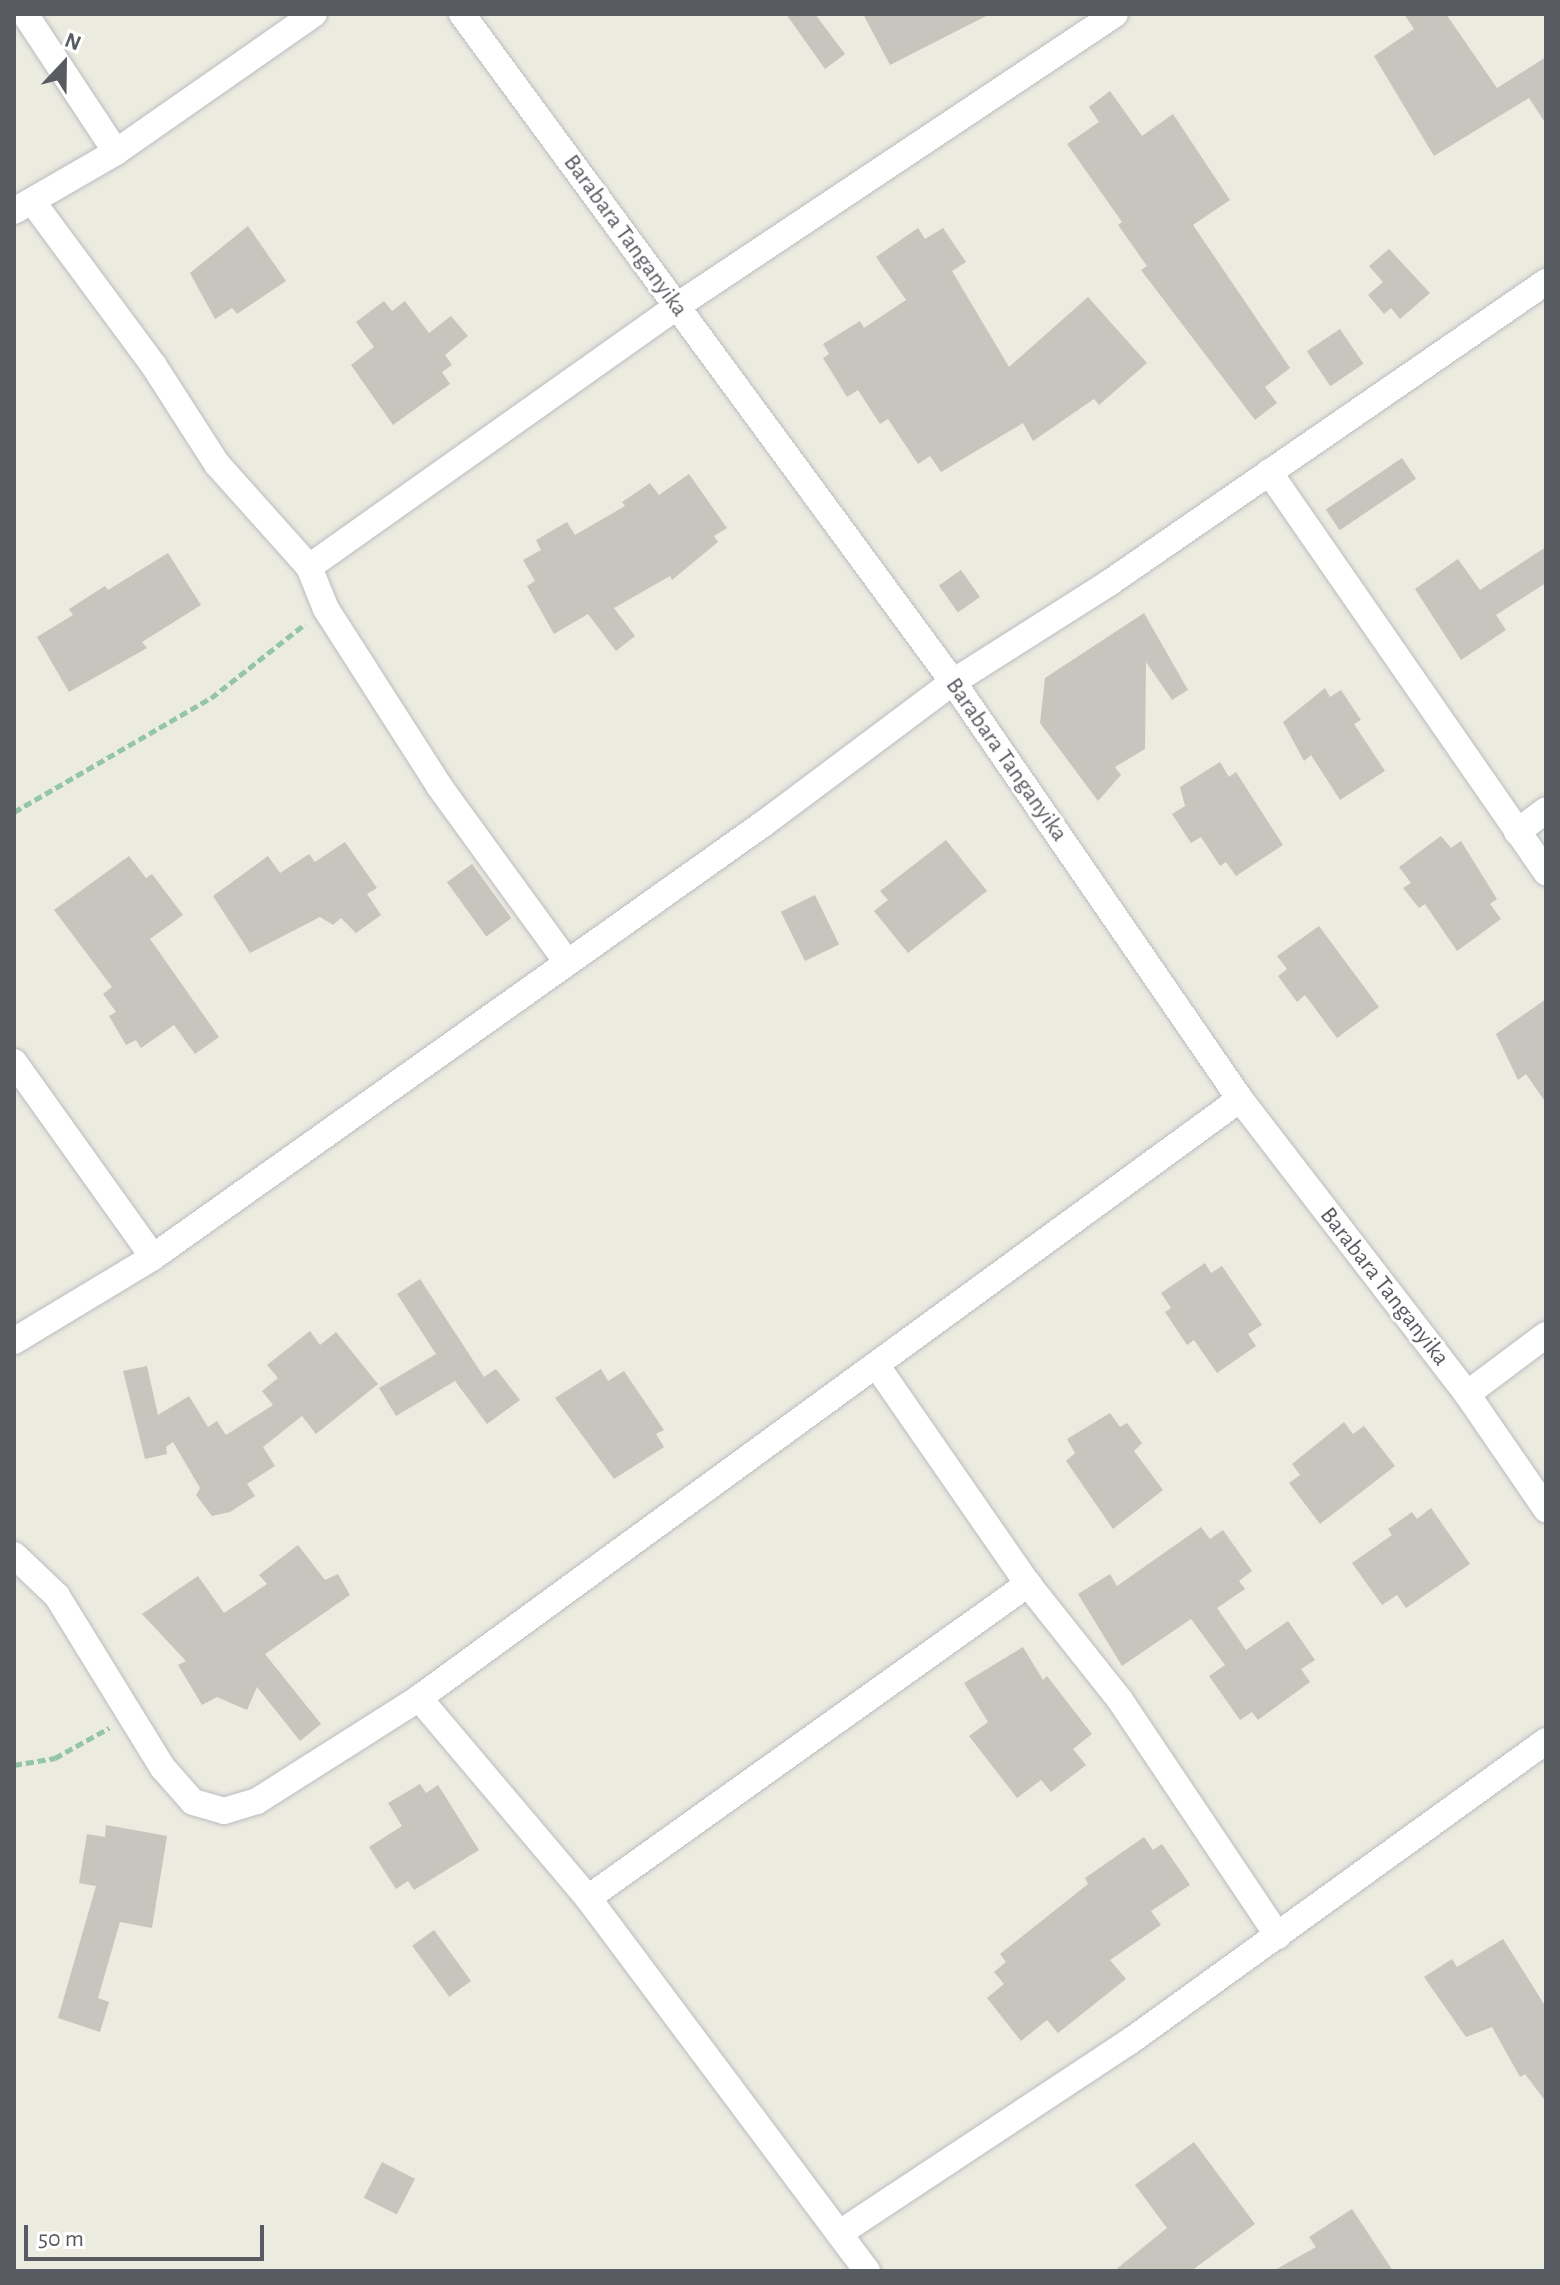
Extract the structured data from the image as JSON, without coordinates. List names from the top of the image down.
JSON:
{
  "streets": {
    "street": ["Barabara Tanganyika"]
  },
  "scale_bar": "50 m",
  "north": "top"
}
